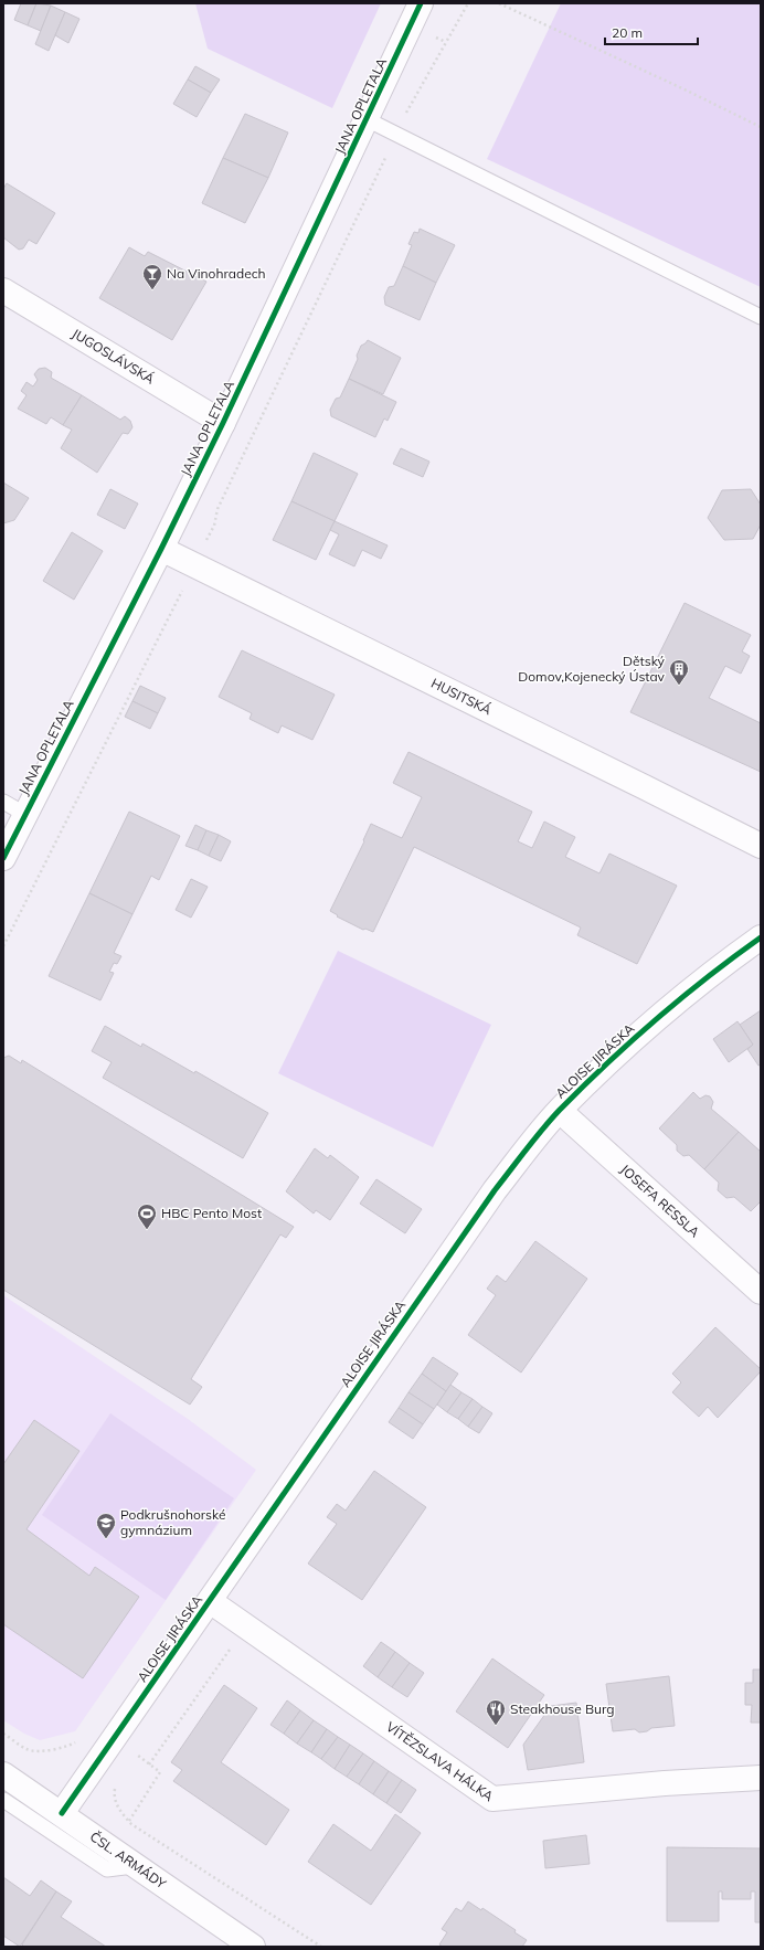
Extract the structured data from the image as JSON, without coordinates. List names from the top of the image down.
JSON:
{
  "streets": {
    "street": [
      "JANA OPLETALA",
      "JUGOSLÁVSKÁ",
      "HUSITSKÁ",
      "ALOISE JIRÁSKA",
      "JOSEFA RESSLA",
      "VÍTĚZSLAVA HÁLKA",
      "ČSL. ARMÁDY"
    ]
  },
  "crossings": [
    ["JANA OPLETALA", "JUGOSLÁVSKÁ"],
    ["JANA OPLETALA", "HUSITSKÁ"],
    ["ALOISE JIRÁSKA", "JOSEFA RESSLA"],
    ["ALOISE JIRÁSKA", "VÍTĚZSLAVA HÁLKA"],
    ["ALOISE JIRÁSKA", "ČSL. ARMÁDY"]
  ],
  "places": {
    "bar": ["Na Vinohradech"],
    "building": ["Dětský Domov,Kojenecký Ústav"],
    "sports": ["HBC Pento Most"],
    "school or university": ["Podkrušnohorské gymnázium"],
    "restaurant": ["Steakhouse Burg"]
  },
  "scale_bar": "20 m"
}
